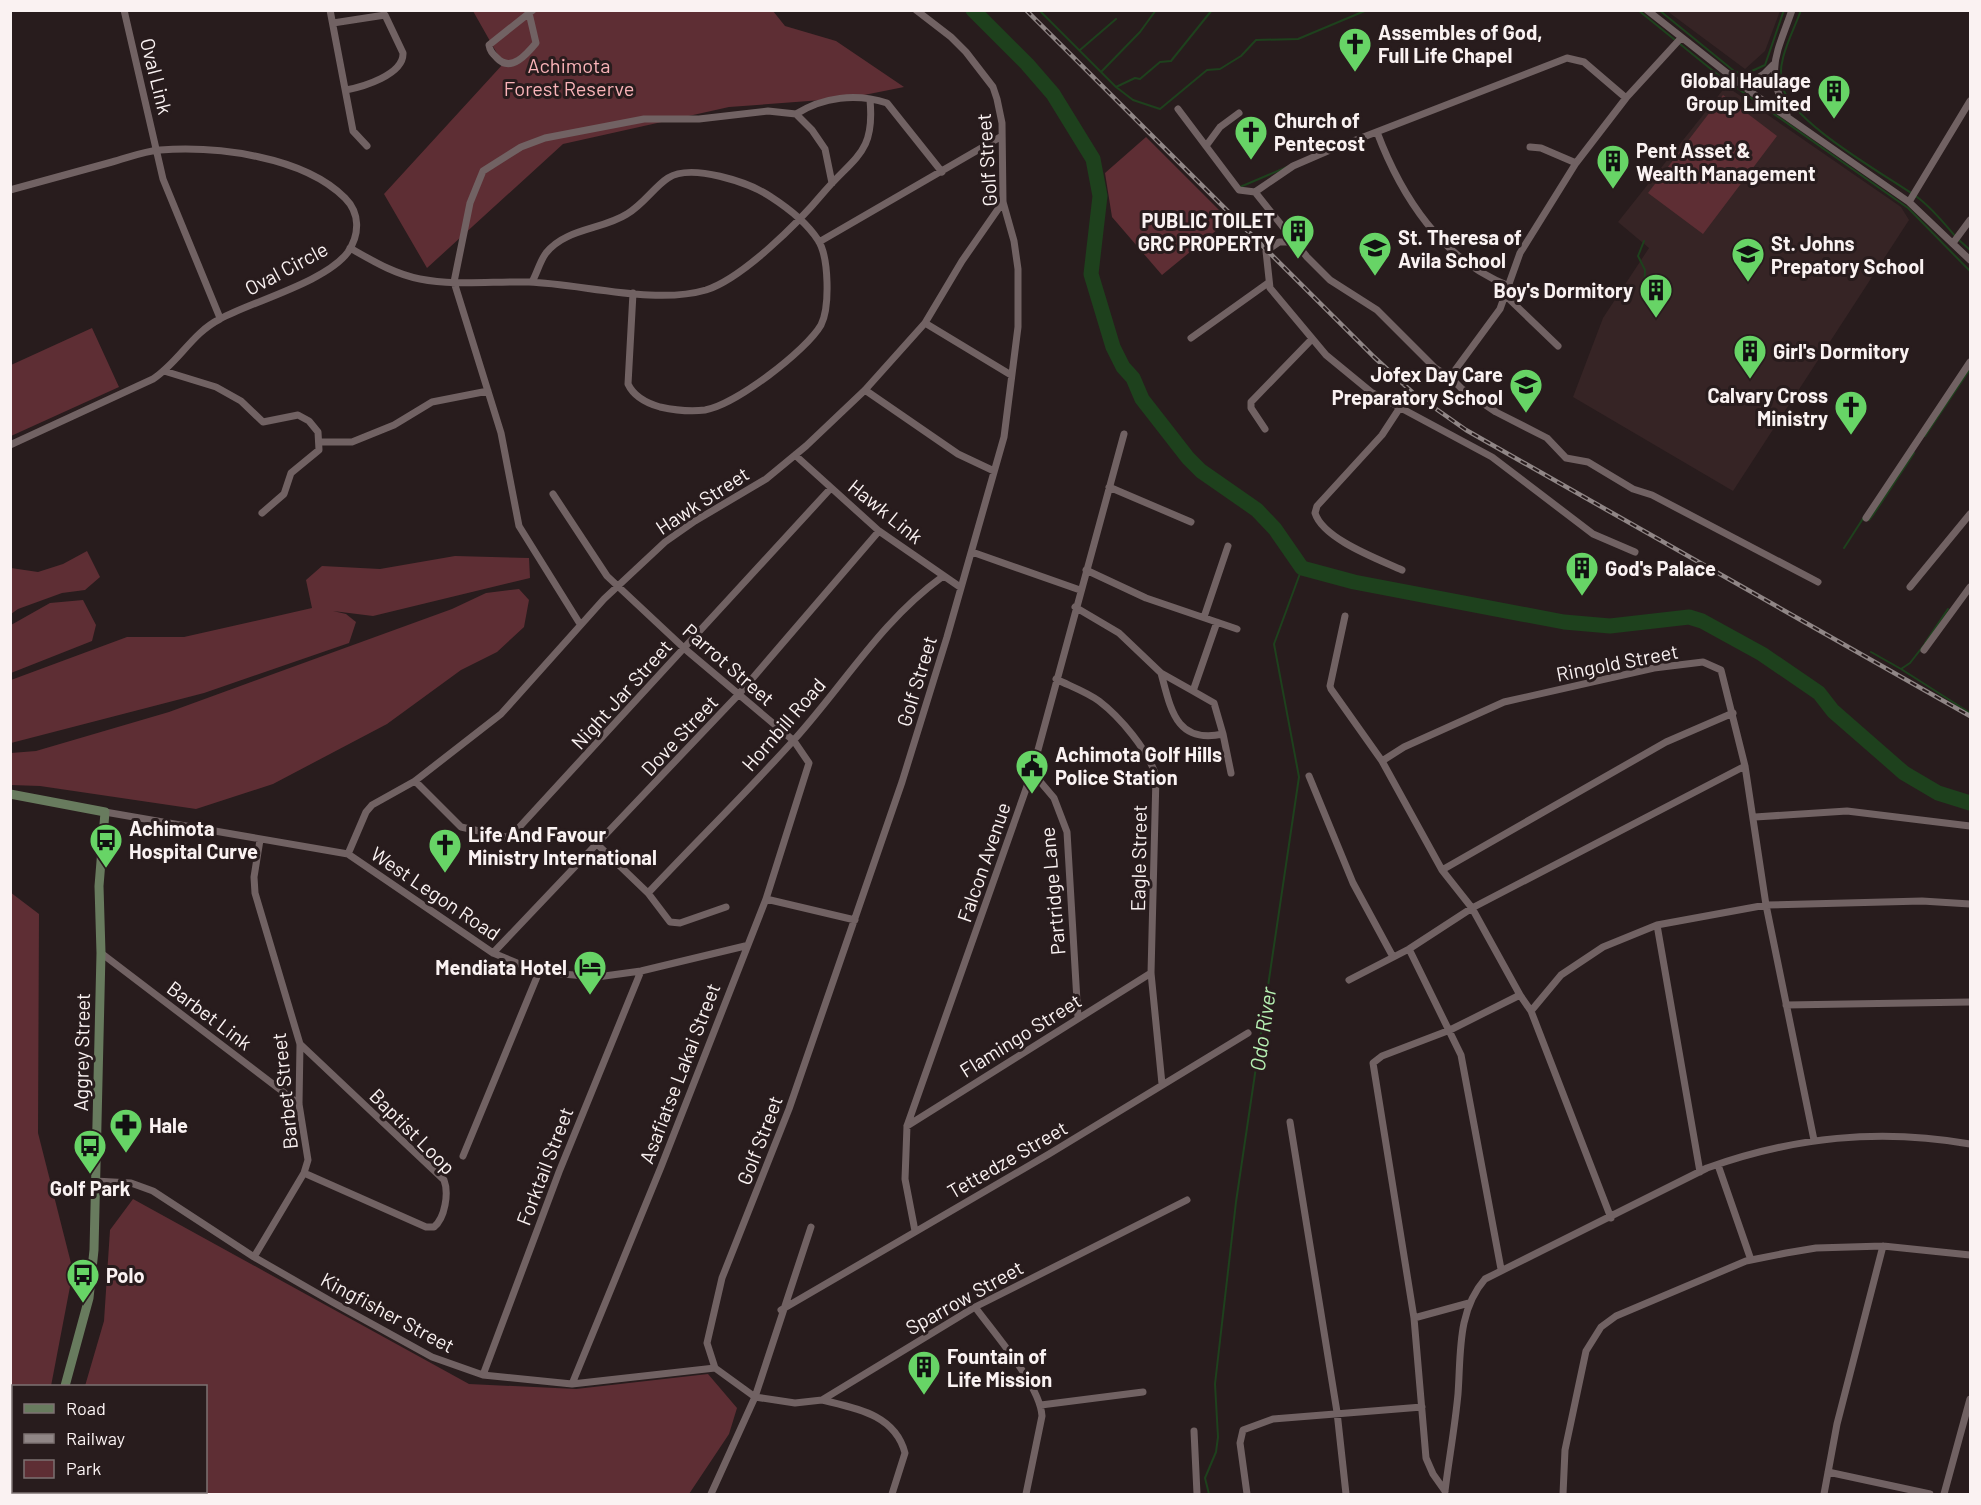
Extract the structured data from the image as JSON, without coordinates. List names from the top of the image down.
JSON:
{
  "streets": {
    "main road": ["Aggrey Street"],
    "street": [
      "Oval Link",
      "Golf Street",
      "Oval Circle",
      "Hawk Street",
      "Hawk Link",
      "Ringold Street",
      "Parrot Street",
      "Night Jar Street",
      "Hornbill Road",
      "Dove Street",
      "Eagle Street",
      "Falcon Avenue",
      "Partridge Lane",
      "West Legon Road",
      "Barbet Link",
      "Flamingo Street",
      "Asafiatse Lakai Street",
      "Barbet Street",
      "Baptist Loop",
      "Tettedze Street",
      "Forktail Street",
      "Sparrow Street",
      "Kingfisher Street"
    ]
  },
  "crossings": [
    ["Oval Link", "Oval Circle"],
    ["Golf Street", "Hawk Street"],
    ["Golf Street", "Hawk Link"],
    ["Golf Street", "Kingfisher Street"],
    ["Hawk Street", "Hawk Link"],
    ["Hawk Street", "Parrot Street"],
    ["Hawk Street", "Night Jar Street"],
    ["Hawk Street", "West Legon Road"],
    ["Hawk Link", "Night Jar Street"],
    ["Hawk Link", "Hornbill Road"],
    ["Hawk Link", "Dove Street"],
    ["Parrot Street", "Night Jar Street"],
    ["Parrot Street", "Hornbill Road"],
    ["Parrot Street", "Dove Street"],
    ["Parrot Street", "Asafiatse Lakai Street"],
    ["Dove Street", "West Legon Road"],
    ["Eagle Street", "Falcon Avenue"],
    ["Eagle Street", "Flamingo Street"],
    ["Eagle Street", "Tettedze Street"],
    ["Falcon Avenue", "Partridge Lane"],
    ["Falcon Avenue", "Flamingo Street"],
    ["Falcon Avenue", "Tettedze Street"],
    ["Partridge Lane", "Flamingo Street"],
    ["West Legon Road", "Aggrey Street"],
    ["West Legon Road", "Asafiatse Lakai Street"],
    ["West Legon Road", "Barbet Street"],
    ["West Legon Road", "Forktail Street"],
    ["Barbet Link", "Aggrey Street"],
    ["Barbet Link", "Barbet Street"],
    ["Aggrey Street", "Kingfisher Street"],
    ["Asafiatse Lakai Street", "Kingfisher Street"],
    ["Barbet Street", "Baptist Loop"],
    ["Barbet Street", "Kingfisher Street"],
    ["Forktail Street", "Kingfisher Street"]
  ],
  "water": ["Odo River"],
  "parks": ["Achimota Forest Reserve"],
  "places": {
    "church": [
      "Assembles of God, Full Life Chapel",
      "Church of Pentecost",
      "Calvary Cross Ministry",
      "Life And Favour Ministry International"
    ],
    "building": [
      "Global Haulage Group Limited",
      "Pent Asset & Wealth Management",
      "PUBLIC TOILET GRC PROPERTY",
      "Boy's Dormitory",
      "Girl's Dormitory",
      "God's Palace",
      "Fountain of Life Mission"
    ],
    "school or university": ["St. Theresa of Avila School", "St. Johns Prepatory School", "Jofex Day Care Preparatory School"],
    "public building": ["Achimota Golf Hills Police Station"],
    "bus stop": ["Achimota Hospital Curve", "Golf Park", "Polo"],
    "hotel": ["Mendiata Hotel"],
    "pharmacy": ["Hale"]
  },
  "legend": ["Road", "Railway", "Park"]
}
